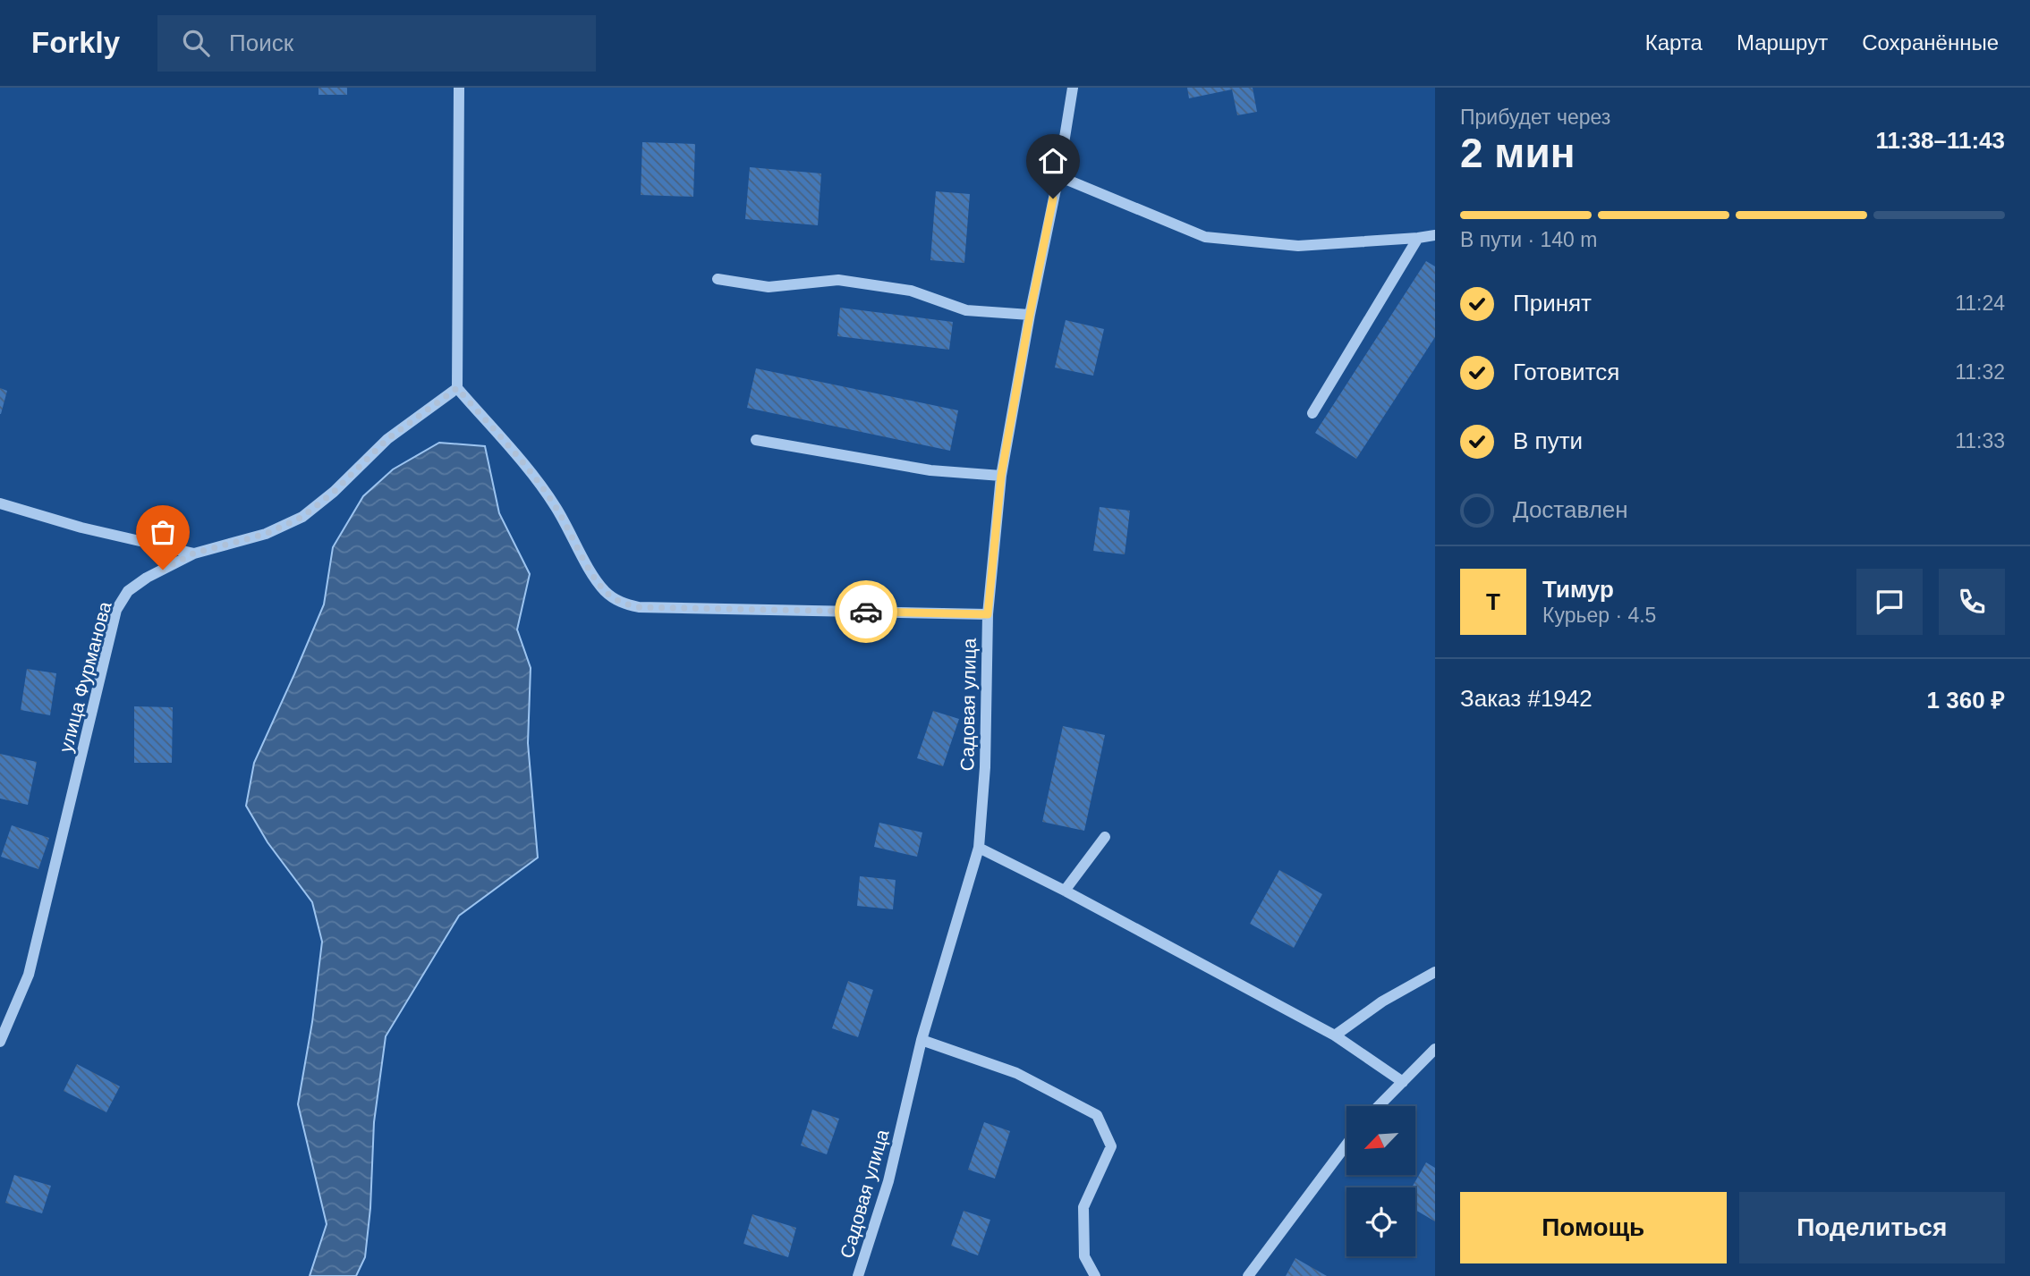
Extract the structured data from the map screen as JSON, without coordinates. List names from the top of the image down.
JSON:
{
  "streets": {
    "street": ["улица Фурманова", "Садовая улица"]
  },
  "north": "bottom left",
  "page": {
    "header": "Forkly",
    "search": "Поиск",
    "nav": ["Карта", "Маршрут", "Сохранённые"],
    "heading": ["2 мин", "Прибудет через", "11:38–11:43"],
    "panel": [
      "Тимур",
      "Курьер · 4.5",
      "Заказ #1942",
      "1 360 ₽"
    ],
    "bar": "В пути · 140 m",
    "list": [
      ["Принят", "11:24"],
      ["Готовится", "11:32"],
      ["В пути", "11:33"],
      "Доставлен"
    ],
    "round": "Т",
    "buttons": ["Помощь", "Поделиться"]
  }
}
